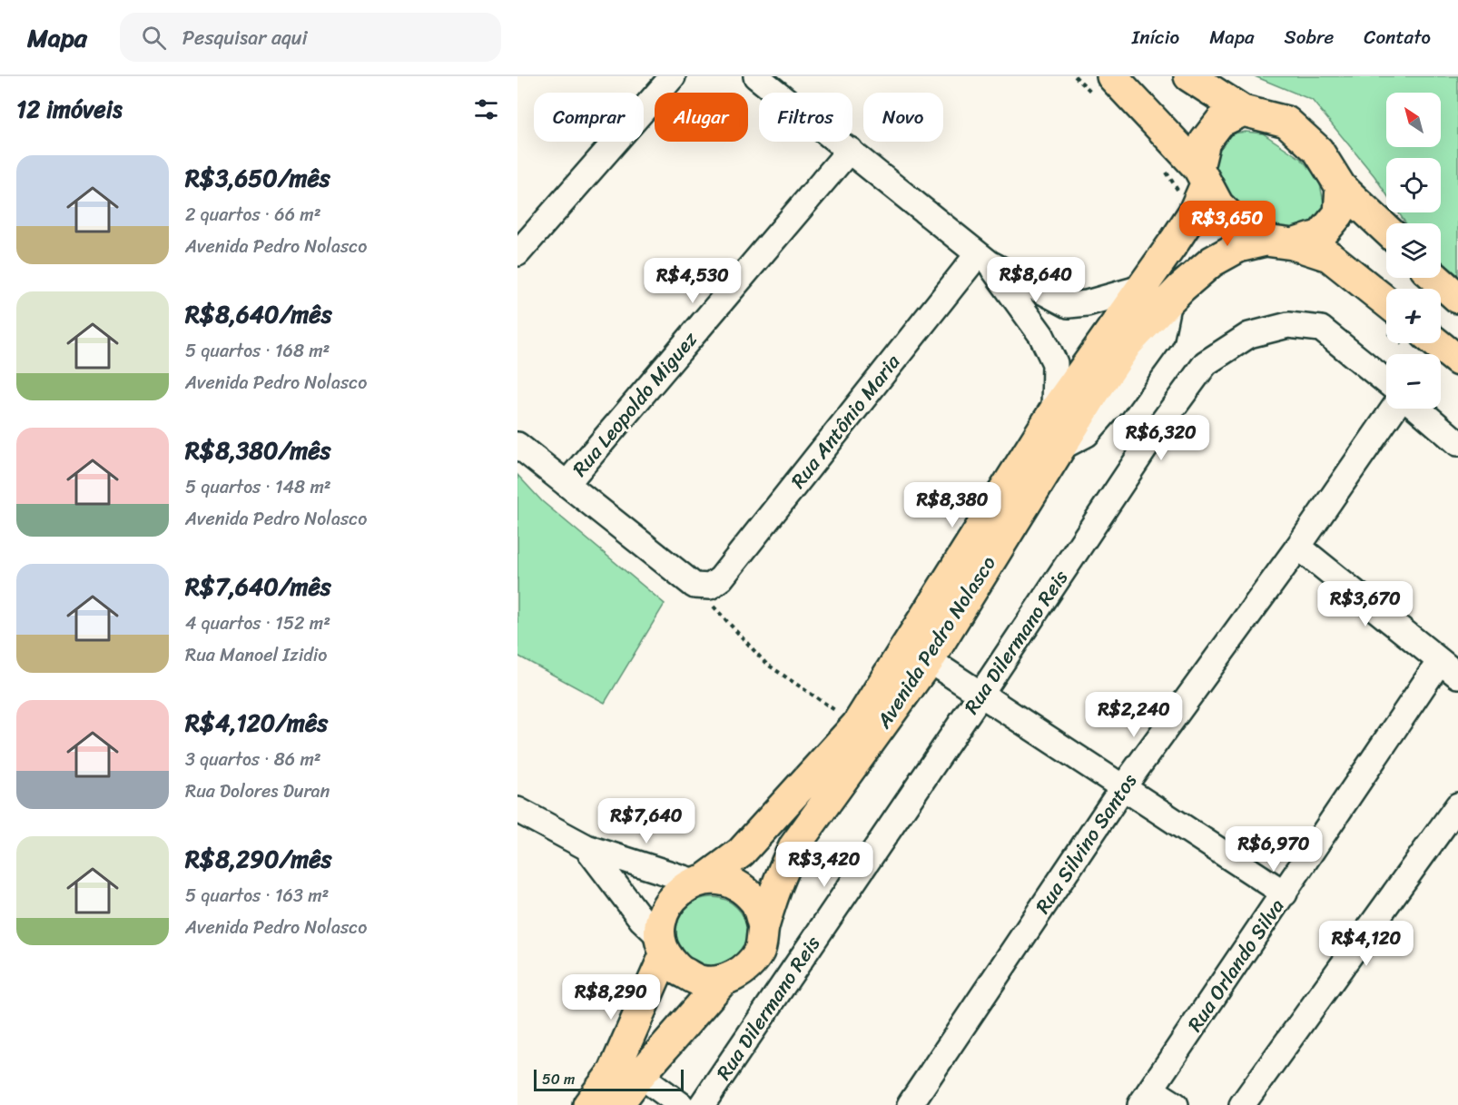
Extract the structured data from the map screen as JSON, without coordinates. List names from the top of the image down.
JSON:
{
  "streets": {
    "main road": ["Avenida Pedro Nolasco"],
    "street": [
      "Rua Leopoldo Miguez",
      "Rua Antônio Maria",
      "Rua Dilermano Reis",
      "Rua Silvino Santos",
      "Rua Orlando Silva"
    ]
  },
  "scale_bar": "50 m",
  "north": "top left",
  "page": {
    "header": "Mapa",
    "search": "Pesquisar aqui",
    "nav": [
      "Início",
      "Mapa",
      "Sobre",
      "Contato"
    ],
    "heading": "12 imóveis",
    "map_buttons": ["+", "−"],
    "chip": [
      "Comprar",
      "Alugar",
      "Filtros",
      "Novo"
    ],
    "list": [
      {
        "name": "R$3,650/mês",
        "note": "2 quartos · 66 m² · Avenida Pedro Nolasco"
      },
      {
        "name": "R$8,640/mês",
        "note": "5 quartos · 168 m² · Avenida Pedro Nolasco"
      },
      {
        "name": "R$8,380/mês",
        "note": "5 quartos · 148 m² · Avenida Pedro Nolasco"
      },
      {
        "name": "R$7,640/mês",
        "note": "4 quartos · 152 m² · Rua Manoel Izidio"
      },
      {
        "name": "R$4,120/mês",
        "note": "3 quartos · 86 m² · Rua Dolores Duran"
      },
      {
        "name": "R$8,290/mês",
        "note": "5 quartos · 163 m² · Avenida Pedro Nolasco"
      }
    ],
    "price": [
      "R$3,650",
      "R$8,640",
      "R$4,530",
      "R$6,320",
      "R$8,380",
      "R$3,670",
      "R$2,240",
      "R$7,640",
      "R$6,970",
      "R$3,420",
      "R$4,120",
      "R$8,290"
    ],
    "scale": "50 m"
  }
}
